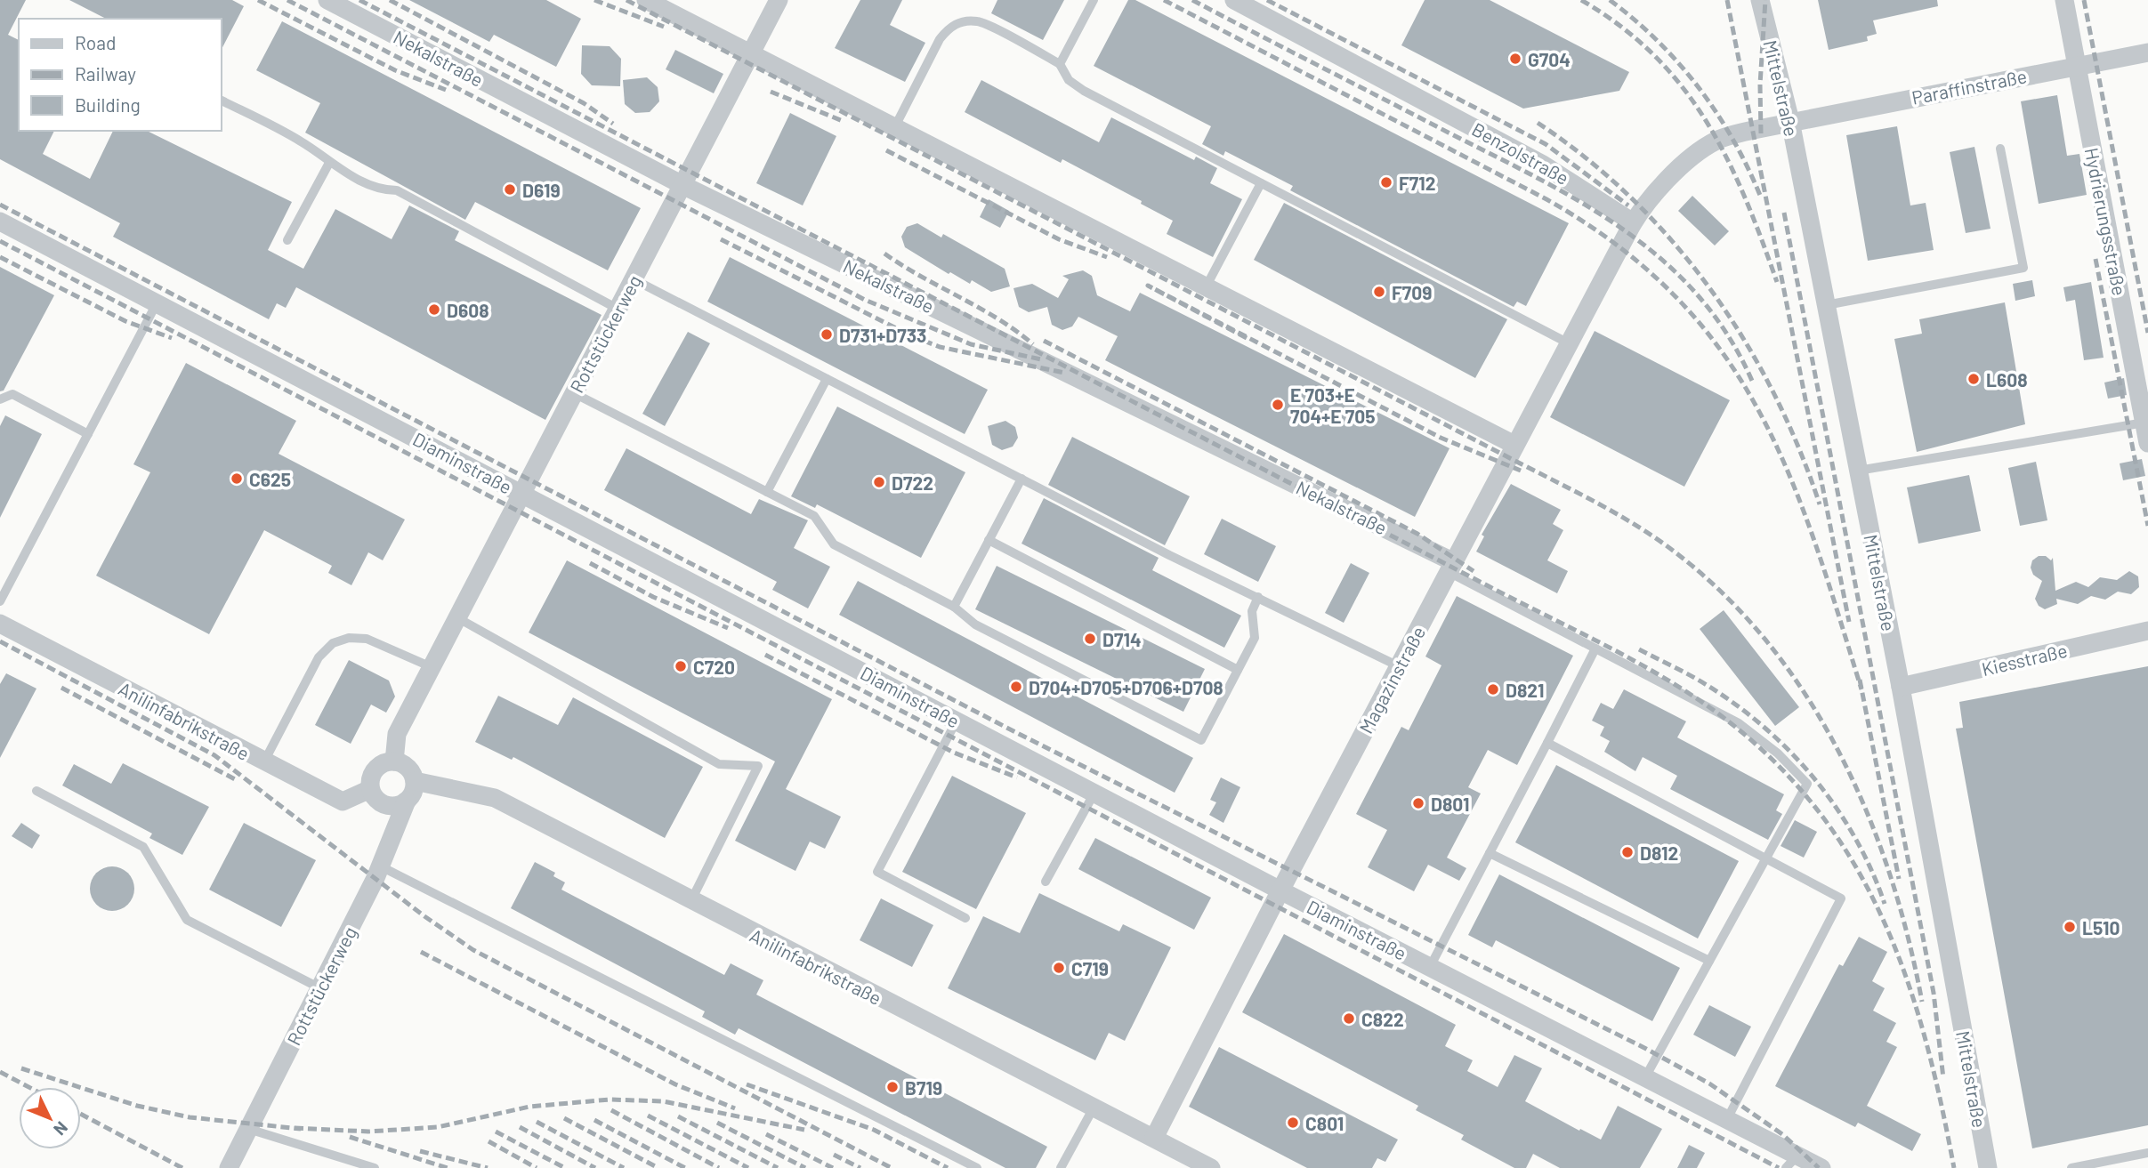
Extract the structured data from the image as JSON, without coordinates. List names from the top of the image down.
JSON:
{
  "streets": {
    "street": [
      "Nekalstraße",
      "Paraffinstraße",
      "Mittelstraße",
      "Benzolstraße",
      "Hydrierungsstraße",
      "Rottstückerweg",
      "Diaminstraße",
      "Kiesstraße",
      "Magazinstraße",
      "Anilinfabrikstraße"
    ]
  },
  "crossings": [
    ["Nekalstraße", "Rottstückerweg"],
    ["Nekalstraße", "Magazinstraße"],
    ["Paraffinstraße", "Mittelstraße"],
    ["Paraffinstraße", "Hydrierungsstraße"],
    ["Mittelstraße", "Kiesstraße"],
    ["Benzolstraße", "Magazinstraße"],
    ["Rottstückerweg", "Diaminstraße"],
    ["Rottstückerweg", "Anilinfabrikstraße"],
    ["Diaminstraße", "Magazinstraße"],
    ["Magazinstraße", "Anilinfabrikstraße"]
  ],
  "places": [
    "G704",
    "F712",
    "D619",
    "F709",
    "D608",
    "D731+D733",
    "L608",
    "E 703+E 704+E 705",
    "C625",
    "D722",
    "D714",
    "C720",
    "D704+D705+D706+D708",
    "D821",
    "D801",
    "D812",
    "L510",
    "C719",
    "C822",
    "B719",
    "C801"
  ],
  "legend": ["Road", "Railway", "Building"],
  "north": "bottom right"
}
